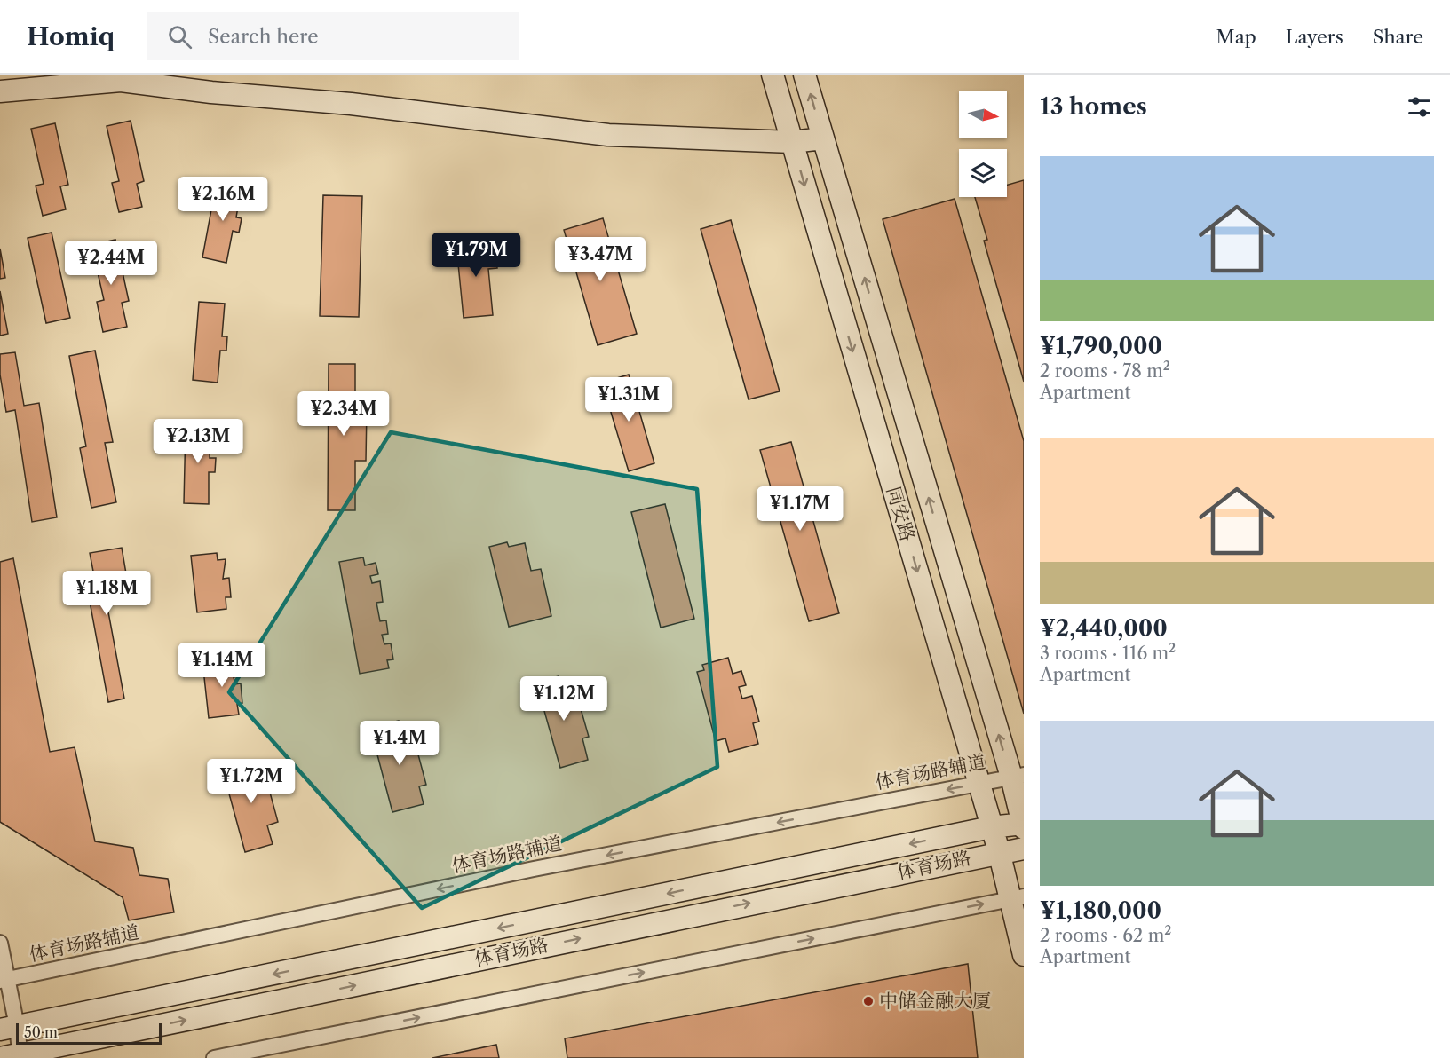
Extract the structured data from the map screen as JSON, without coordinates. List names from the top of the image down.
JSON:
{
  "streets": {
    "street": ["同安路", "体育场路辅道", "体育场路"]
  },
  "crossings": [
    ["同安路", "体育场路辅道"],
    ["同安路", "体育场路"]
  ],
  "places": ["中储金融大厦"],
  "scale_bar": "50 m",
  "north": "right",
  "page": {
    "header": "Homiq",
    "search": "Search here",
    "nav": ["Map", "Layers", "Share"],
    "heading": "13 homes",
    "list": [
      {
        "name": "¥1,790,000",
        "note": "2 rooms · 78 m² · Apartment"
      },
      {
        "name": "¥2,440,000",
        "note": "3 rooms · 116 m² · Apartment"
      },
      {
        "name": "¥1,180,000",
        "note": "2 rooms · 62 m² · Apartment"
      }
    ],
    "price": [
      "¥2.16M",
      "¥1.79M",
      "¥3.47M",
      "¥2.44M",
      "¥1.31M",
      "¥2.34M",
      "¥2.13M",
      "¥1.17M",
      "¥1.18M",
      "¥1.14M",
      "¥1.12M",
      "¥1.4M",
      "¥1.72M"
    ],
    "scale": "50 m"
  }
}
